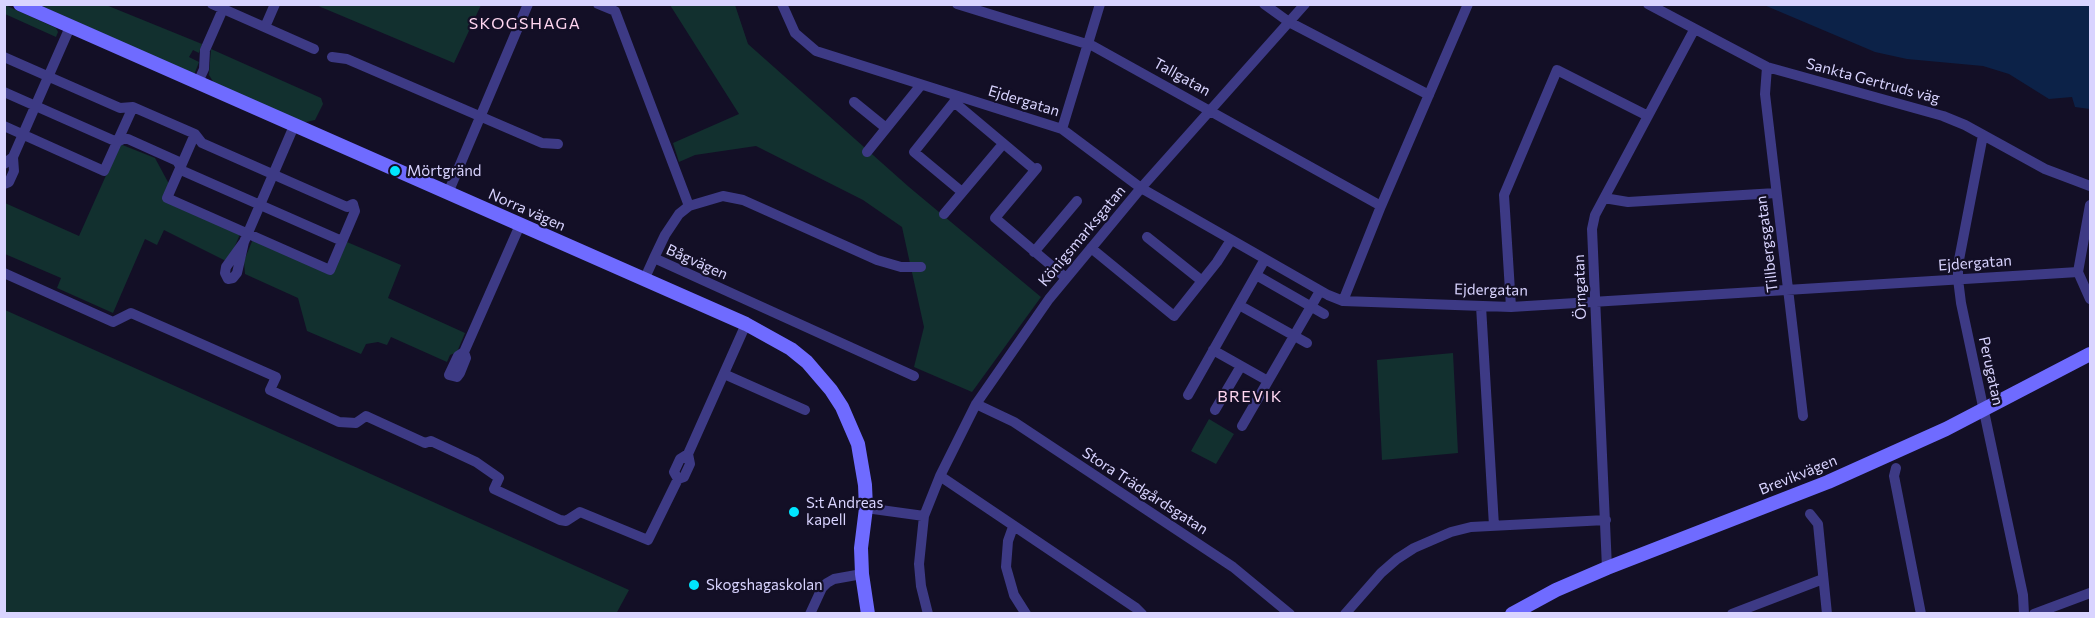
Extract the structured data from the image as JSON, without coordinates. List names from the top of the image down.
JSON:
{
  "streets": {
    "street": [
      "Tallgatan",
      "Sankta Gertruds väg",
      "Ejdergatan",
      "Norra vägen",
      "Königsmarksgatan",
      "Tillbergsgatan",
      "Bågvägen",
      "Örngatan",
      "Perugatan",
      "Brevikvägen",
      "Stora Trädgårdsgatan"
    ]
  },
  "crossings": [
    ["Tallgatan", "Königsmarksgatan"],
    ["Sankta Gertruds väg", "Tillbergsgatan"],
    ["Sankta Gertruds väg", "Örngatan"],
    ["Sankta Gertruds väg", "Perugatan"],
    ["Ejdergatan", "Königsmarksgatan"],
    ["Ejdergatan", "Tillbergsgatan"],
    ["Ejdergatan", "Örngatan"],
    ["Ejdergatan", "Perugatan"],
    ["Königsmarksgatan", "Stora Trädgårdsgatan"],
    ["Örngatan", "Brevikvägen"],
    ["Perugatan", "Brevikvägen"]
  ],
  "districts": ["SKOGSHAGA", "BREVIK"],
  "places": ["Mörtgränd", "S:t Andreas kapell", "Skogshagaskolan"]
}
